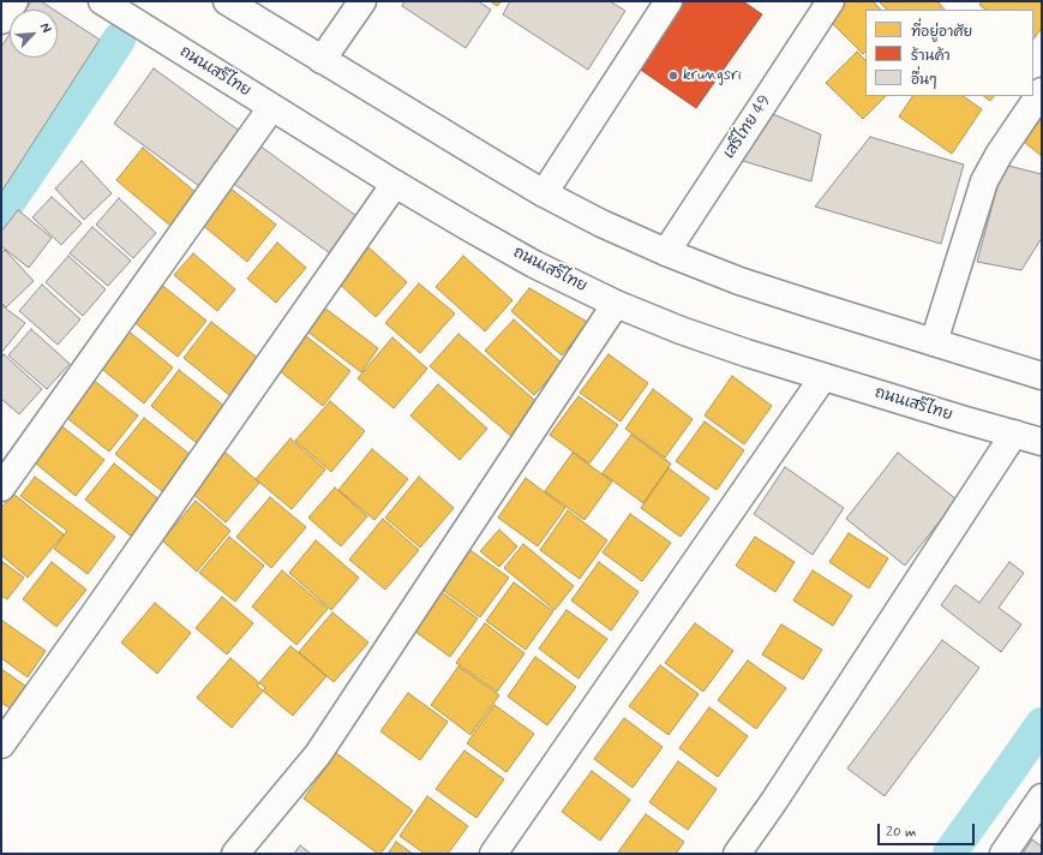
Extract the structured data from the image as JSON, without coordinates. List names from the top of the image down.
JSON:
{
  "streets": {
    "street": ["ถนนเสรีไทย", "เสรีไทย 49"]
  },
  "places": ["krungsri"],
  "legend": ["ที่อยู่อาศัย", "ร้านค้า", "อื่นๆ"],
  "scale_bar": "20 m",
  "north": "top right"
}
